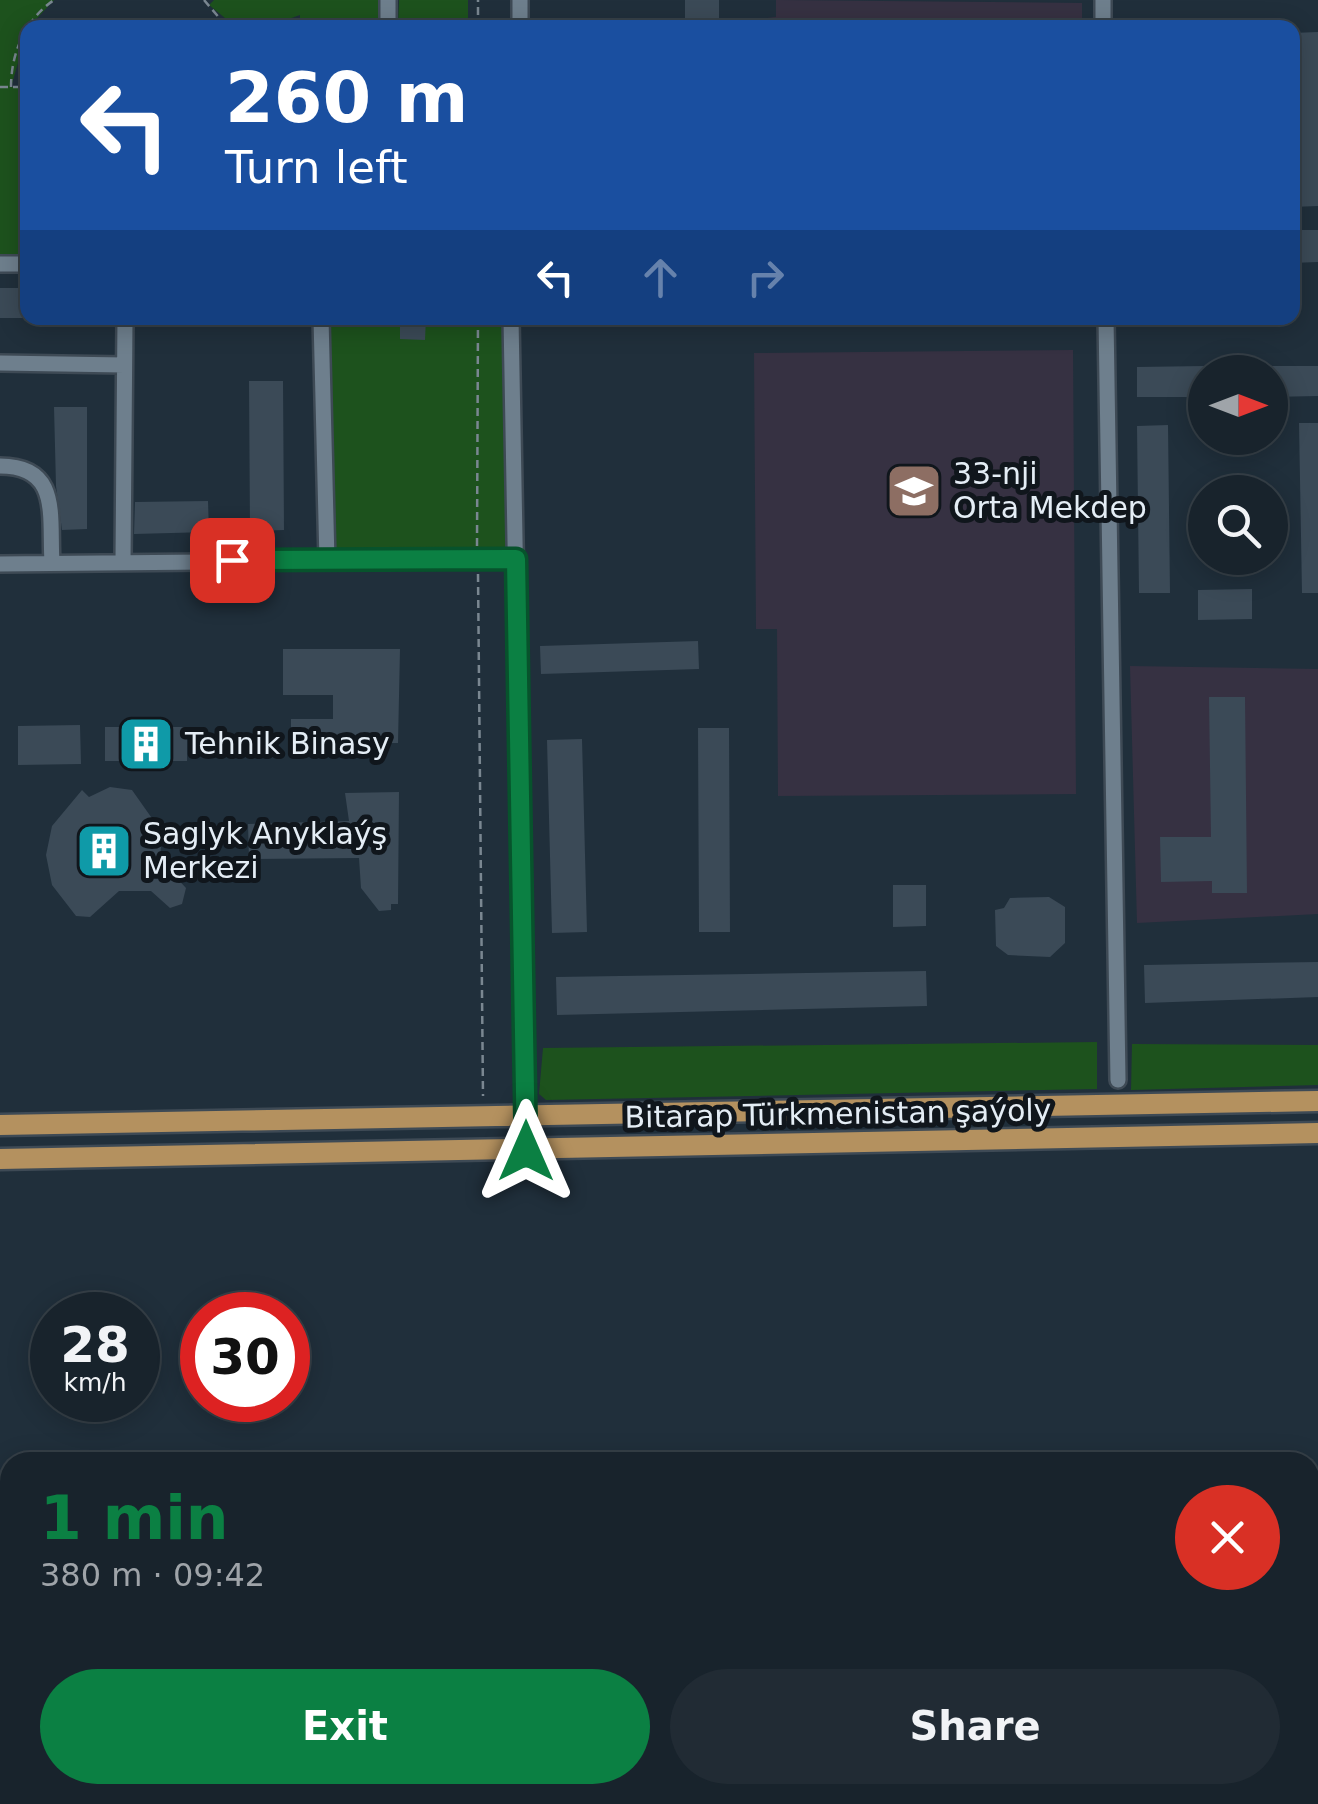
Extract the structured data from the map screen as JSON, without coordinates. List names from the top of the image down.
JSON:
{
  "streets": {
    "main road": ["Bitarap Türkmenistan şaýoly"]
  },
  "places": {
    "school or university": ["33-nji Orta Mekdep"],
    "building": ["Tehnik Binasy", "Saglyk Anyklaýş Merkezi"]
  },
  "north": "right",
  "page": {
    "turn": ["260 m", "Turn left"],
    "speed": "28 km/h",
    "limit": "30",
    "heading": ["1 min", "380 m · 09:42"],
    "buttons": ["Exit", "Share"]
  }
}
